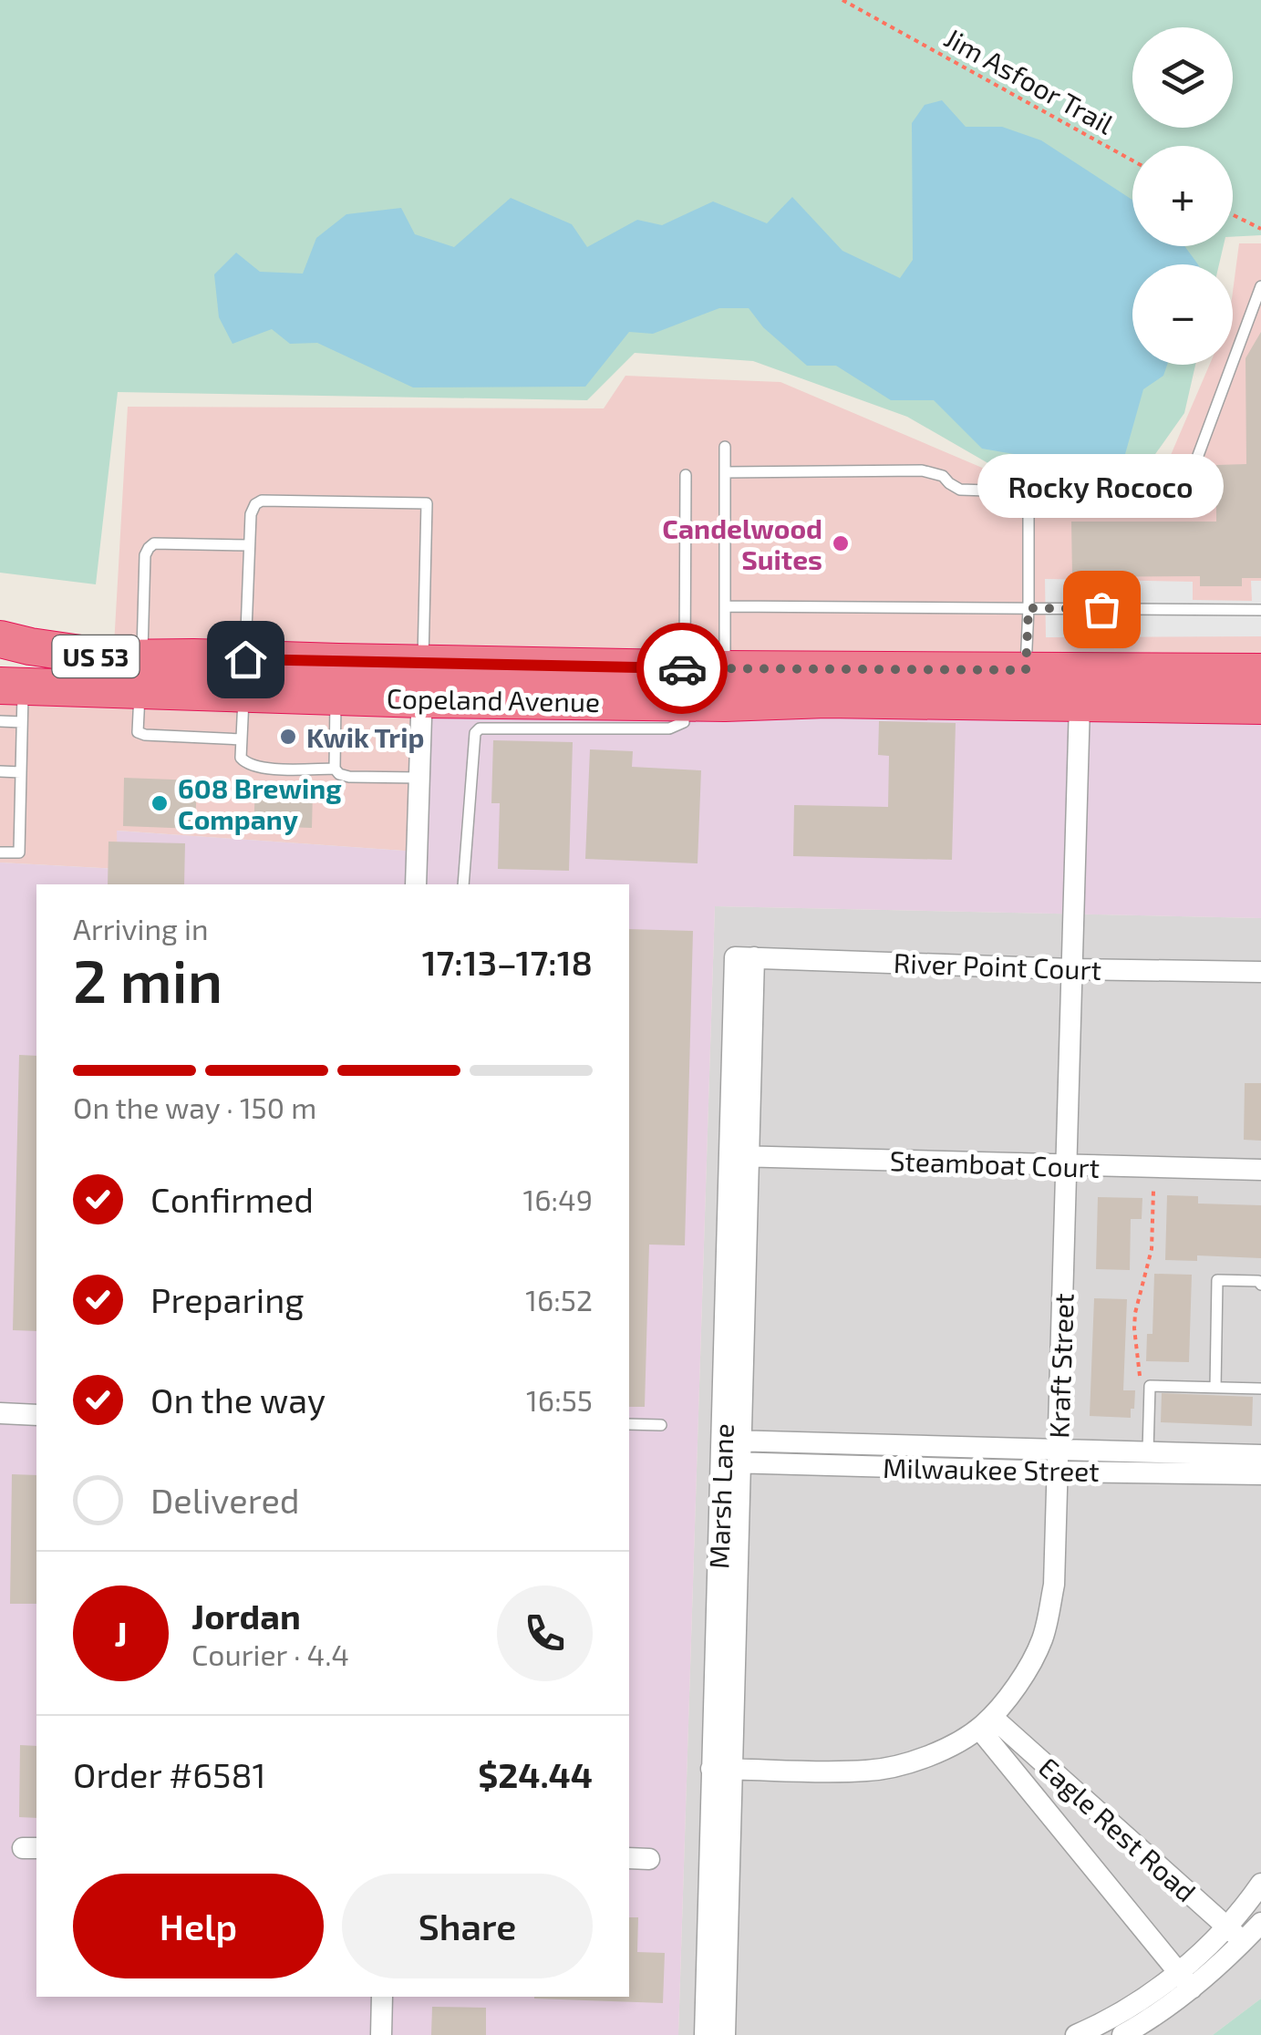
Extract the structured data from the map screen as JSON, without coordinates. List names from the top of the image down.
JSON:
{
  "streets": {
    "highway": ["US 53", "Copeland Avenue"],
    "street": [
      "River Point Court",
      "Steamboat Court",
      "Kraft Street",
      "Milwaukee Street",
      "Marsh Lane",
      "Eagle Rest Road"
    ],
    "path": ["Jim Asfoor Trail"]
  },
  "crossings": [
    ["US 53", "Copeland Avenue"],
    ["Copeland Avenue", "Kraft Street"],
    ["River Point Court", "Kraft Street"],
    ["River Point Court", "Marsh Lane"],
    ["Steamboat Court", "Kraft Street"],
    ["Steamboat Court", "Marsh Lane"],
    ["Kraft Street", "Milwaukee Street"],
    ["Kraft Street", "Marsh Lane"],
    ["Kraft Street", "Eagle Rest Road"],
    ["Milwaukee Street", "Marsh Lane"]
  ],
  "places": [
    "Candelwood Suites",
    "Rocky Rococo",
    "Kwik Trip",
    "608 Brewing Company"
  ],
  "page": {
    "map_buttons": ["+", "−"],
    "bubble": "Rocky Rococo",
    "heading": ["2 min", "Arriving in", "17:13–17:18"],
    "panel": [
      "Jordan",
      "Courier · 4.4",
      "Order #6581",
      "$24.44"
    ],
    "bar": "On the way · 150 m",
    "list": [
      ["Confirmed", "16:49"],
      ["Preparing", "16:52"],
      ["On the way", "16:55"],
      "Delivered"
    ],
    "round": "J",
    "buttons": ["Help", "Share"]
  }
}
